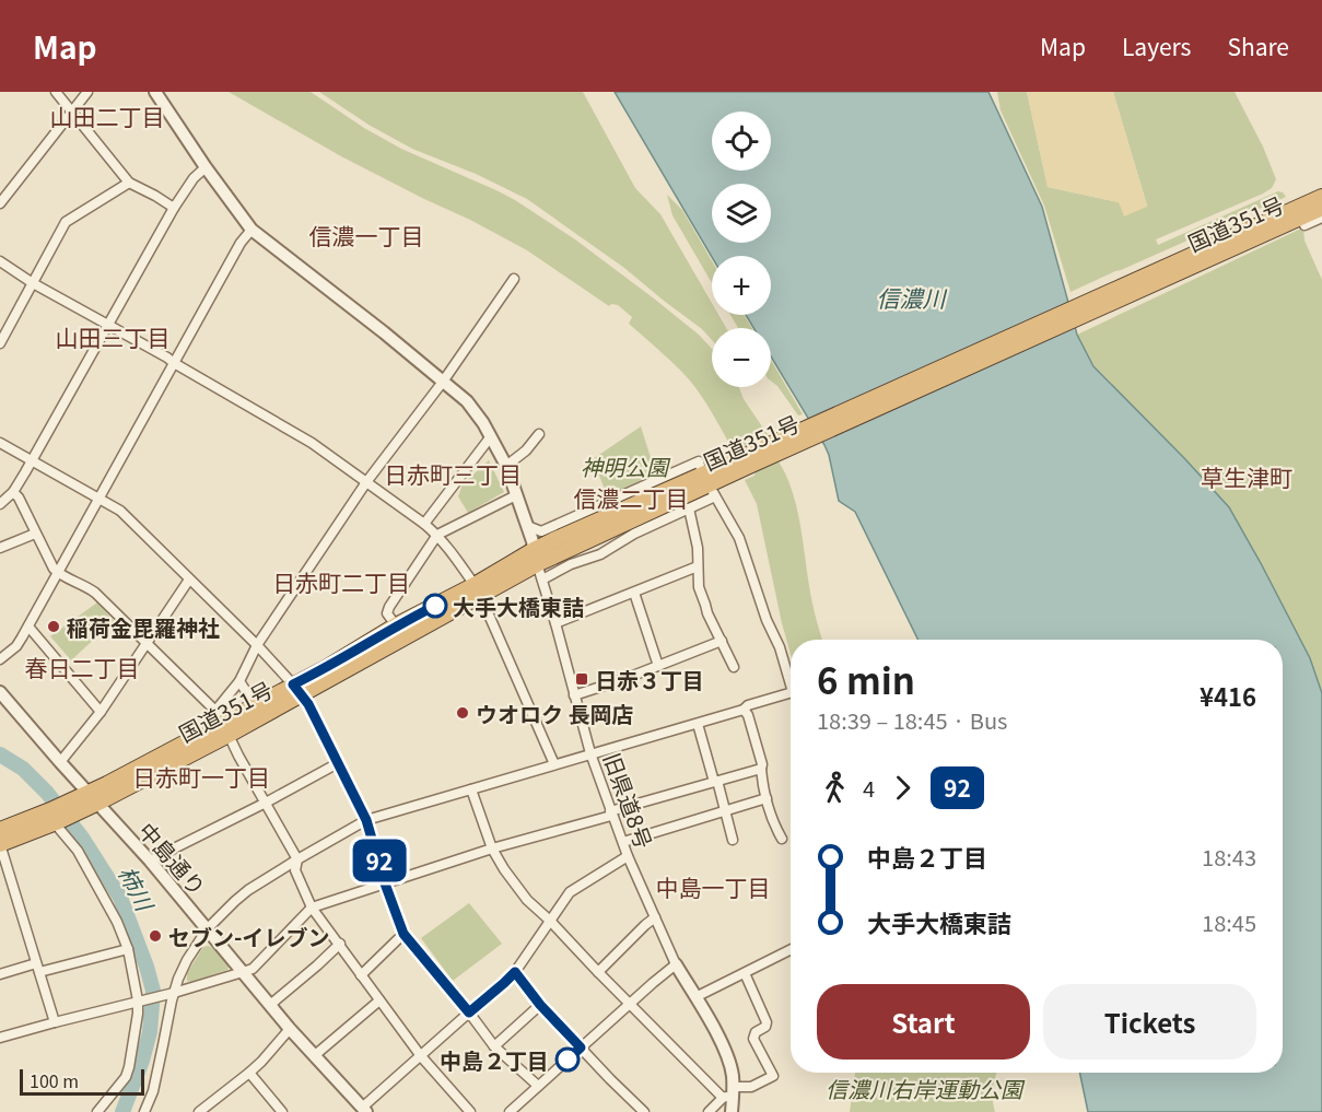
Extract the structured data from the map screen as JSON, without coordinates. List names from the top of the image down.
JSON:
{
  "streets": {
    "highway": ["国道351号"],
    "street": ["旧県道8号", "中島通り"]
  },
  "crossings": [
    ["国道351号", "旧県道8号"],
    ["国道351号", "中島通り"]
  ],
  "districts": [
    "山田二丁目",
    "信濃一丁目",
    "山田三丁目",
    "日赤町三丁目",
    "草生津町",
    "信濃二丁目",
    "日赤町二丁目",
    "春日二丁目",
    "日赤町一丁目",
    "中島一丁目"
  ],
  "water": ["信濃川", "柿川"],
  "parks": ["神明公園", "信濃川右岸運動公園"],
  "places": {
    "other": [
      "大手大橋東詰",
      "稲荷金毘羅神社",
      "ウオロク 長岡店",
      "セブン-イレブン",
      "中島２丁目"
    ],
    "transit": ["日赤３丁目"]
  },
  "lines": ["bus line 92"],
  "scale_bar": "100 m",
  "page": {
    "header": "Map",
    "nav": ["Map", "Layers", "Share"],
    "on_map": "92",
    "map_buttons": ["+", "−"],
    "heading": ["6 min", "18:39 – 18:45 · Bus", "¥416"],
    "legs": ["4", "92"],
    "list": [
      {
        "name": "中島２丁目",
        "value": "18:43"
      },
      {
        "name": "大手大橋東詰",
        "value": "18:45"
      }
    ],
    "buttons": ["Start", "Tickets"],
    "scale": "100 m"
  }
}
